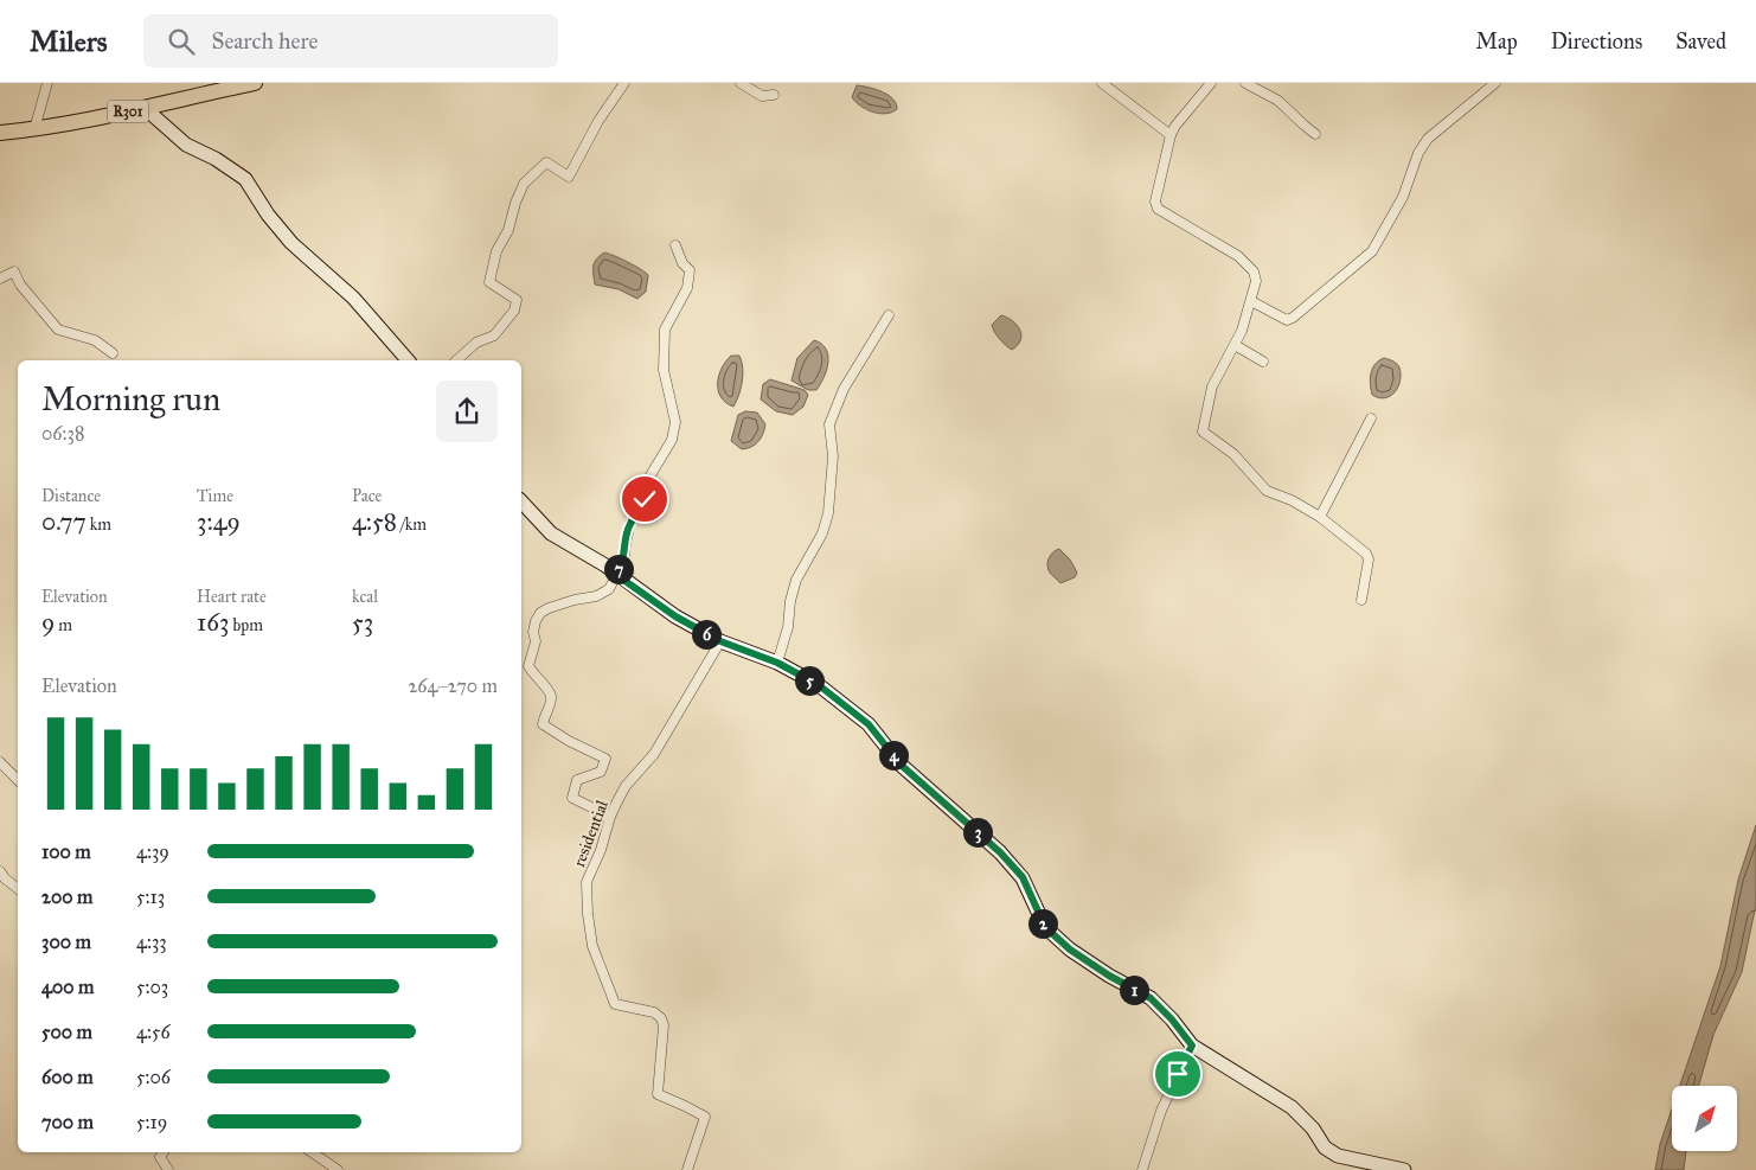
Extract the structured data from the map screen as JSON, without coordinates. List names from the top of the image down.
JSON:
{
  "streets": {
    "main road": ["R301"],
    "street": ["residential"]
  },
  "north": "top right",
  "page": {
    "header": "Milers",
    "search": "Search here",
    "nav": ["Map", "Directions", "Saved"],
    "heading": ["Morning run", "06:38"],
    "stats": [
      ["Distance", "0.77 km"],
      ["Time", "3:49"],
      ["Pace", "4:58 /km"],
      ["Elevation", "9 m"],
      ["Heart rate", "163 bpm"],
      ["kcal", "53"]
    ],
    "pins": [
      "7",
      "6",
      "5",
      "4",
      "3",
      "2",
      "1"
    ],
    "chart": ["Elevation", "264–270 m"],
    "list": [
      {
        "name": "100 m",
        "note": "4:39"
      },
      {
        "name": "200 m",
        "note": "5:13"
      },
      {
        "name": "300 m",
        "note": "4:33"
      },
      {
        "name": "400 m",
        "note": "5:03"
      },
      {
        "name": "500 m",
        "note": "4:56"
      },
      {
        "name": "600 m",
        "note": "5:06"
      },
      {
        "name": "700 m",
        "note": "5:19"
      }
    ]
  }
}
